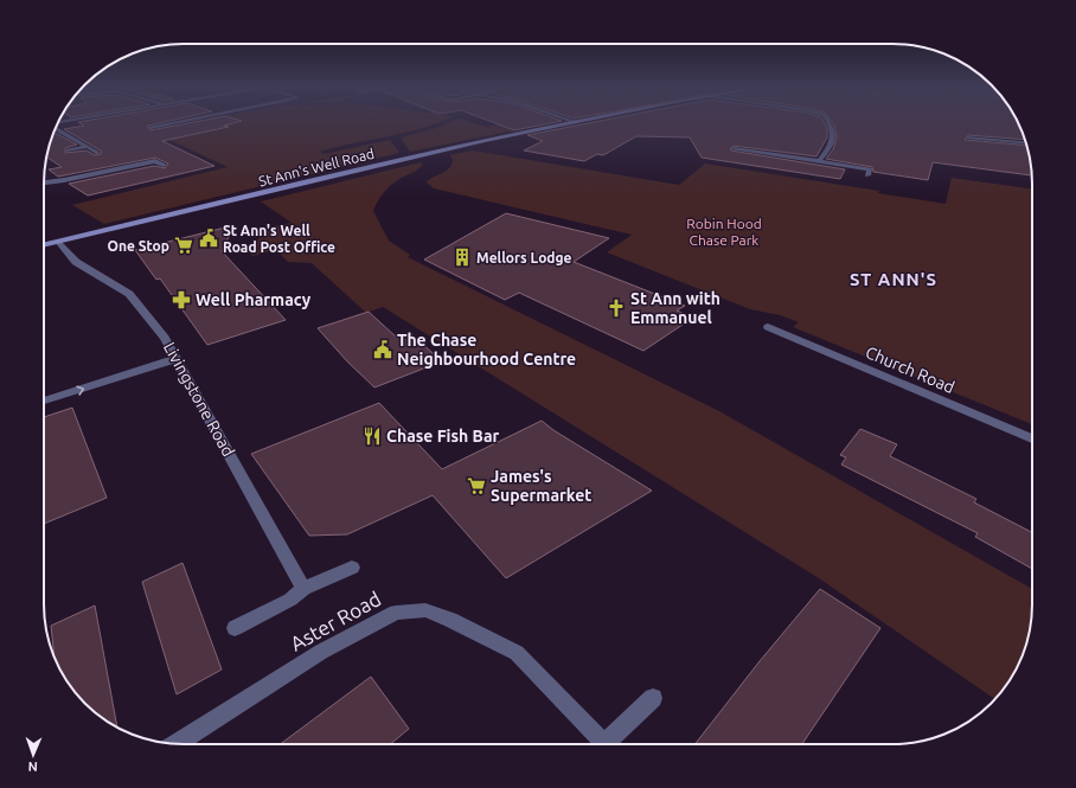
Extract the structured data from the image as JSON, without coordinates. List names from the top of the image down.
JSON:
{
  "streets": {
    "street": [
      "St Ann's Well Road",
      "Church Road",
      "Livingstone Road",
      "Aster Road"
    ]
  },
  "crossings": [
    ["St Ann's Well Road", "Livingstone Road"]
  ],
  "districts": ["ST ANN'S"],
  "parks": ["Robin Hood Chase Park"],
  "places": {
    "public building": ["St Ann's Well Road Post Office", "The Chase Neighbourhood Centre"],
    "supermarket": ["One Stop", "James's Supermarket"],
    "building": ["Mellors Lodge"],
    "pharmacy": ["Well Pharmacy"],
    "church": ["St Ann with Emmanuel"],
    "restaurant": ["Chase Fish Bar"]
  },
  "north": "bottom"
}
